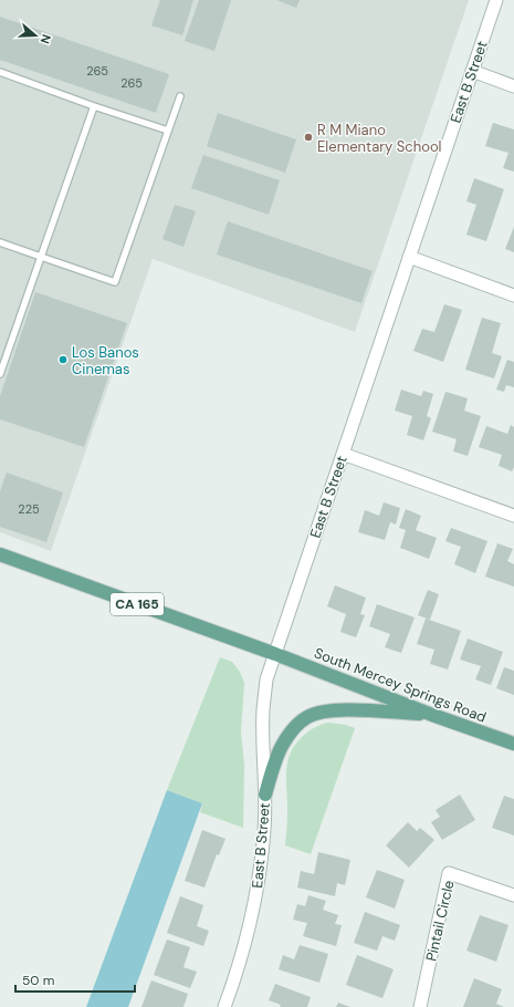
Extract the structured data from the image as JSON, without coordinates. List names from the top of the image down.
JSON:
{
  "streets": {
    "main road": ["CA 165", "South Mercey Springs Road"],
    "street": ["East B Street", "Pintail Circle"]
  },
  "crossings": [
    ["East B Street", "CA 165"],
    ["East B Street", "South Mercey Springs Road"],
    ["CA 165", "South Mercey Springs Road"]
  ],
  "places": ["R M Miano Elementary School", "Los Banos Cinemas"],
  "house_numbers": ["265", "265", "225"],
  "scale_bar": "50 m",
  "north": "right"
}
